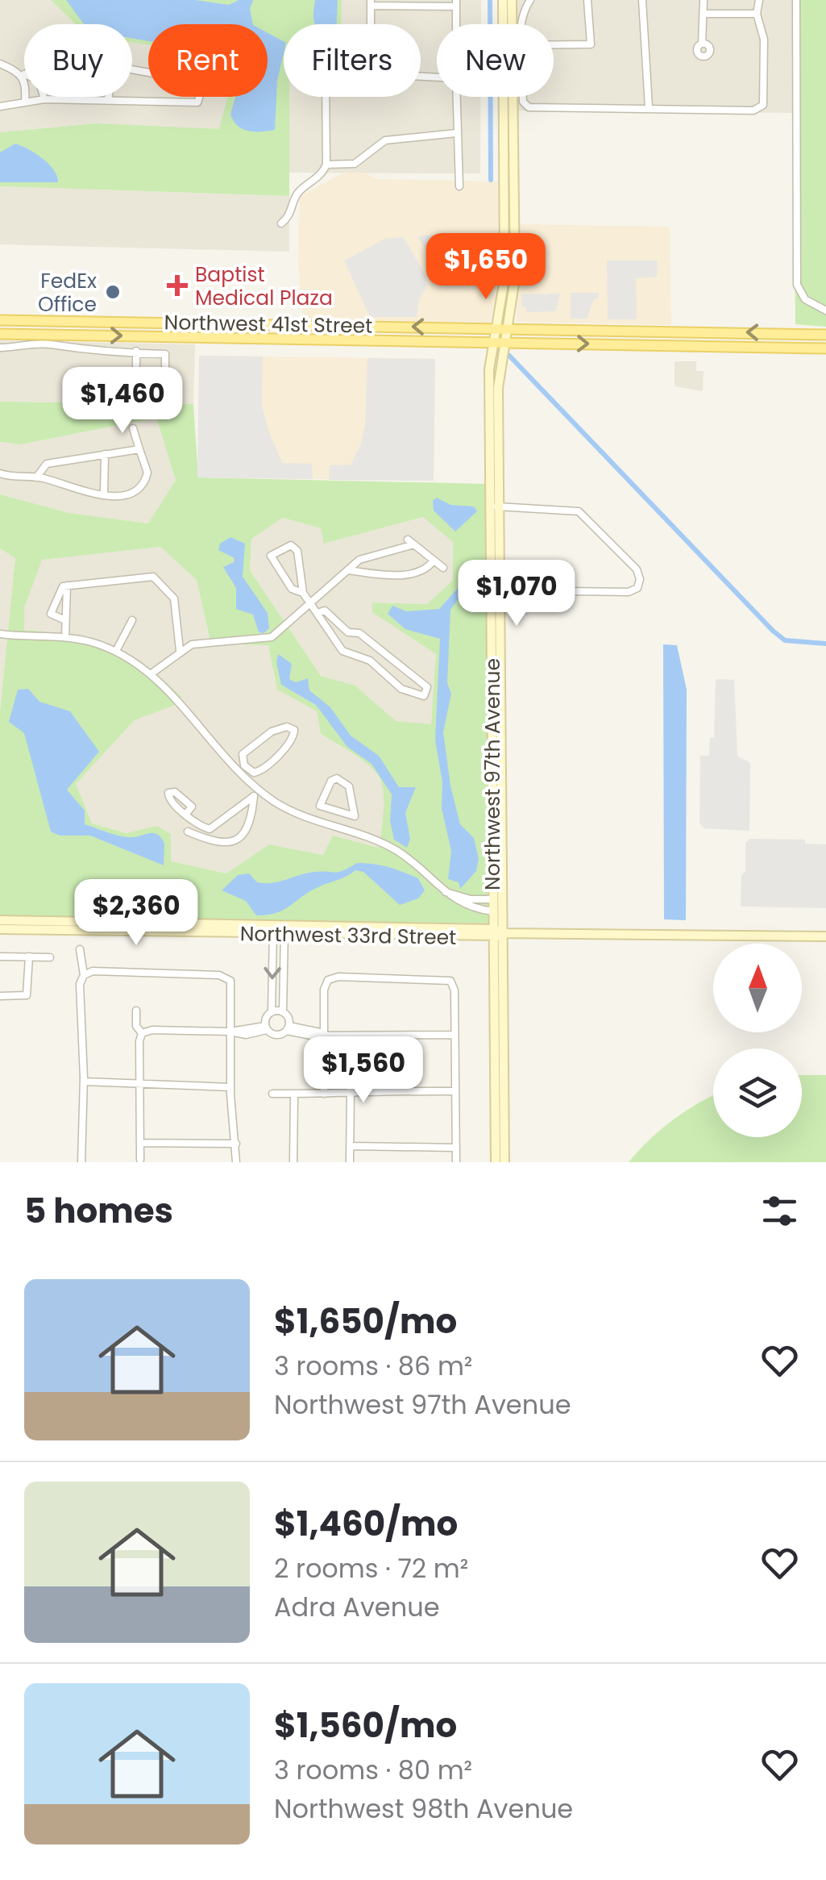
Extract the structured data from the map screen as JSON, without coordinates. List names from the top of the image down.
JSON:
{
  "streets": {
    "main road": ["Northwest 41st Street"],
    "street": ["Northwest 97th Avenue", "Northwest 33rd Street"]
  },
  "crossings": [
    ["Northwest 41st Street", "Northwest 97th Avenue"],
    ["Northwest 97th Avenue", "Northwest 33rd Street"]
  ],
  "places": {
    "health": ["Baptist Medical Plaza"],
    "other": ["FedEx Office"]
  },
  "north": "top",
  "page": {
    "chip": [
      "Buy",
      "Rent",
      "Filters",
      "New"
    ],
    "price": [
      "$1,650",
      "$1,460",
      "$1,070",
      "$2,360",
      "$1,560"
    ],
    "heading": "5 homes",
    "list": [
      {
        "name": "$1,650/mo",
        "note": "3 rooms · 86 m² · Northwest 97th Avenue"
      },
      {
        "name": "$1,460/mo",
        "note": "2 rooms · 72 m² · Adra Avenue"
      },
      {
        "name": "$1,560/mo",
        "note": "3 rooms · 80 m² · Northwest 98th Avenue"
      }
    ]
  }
}
